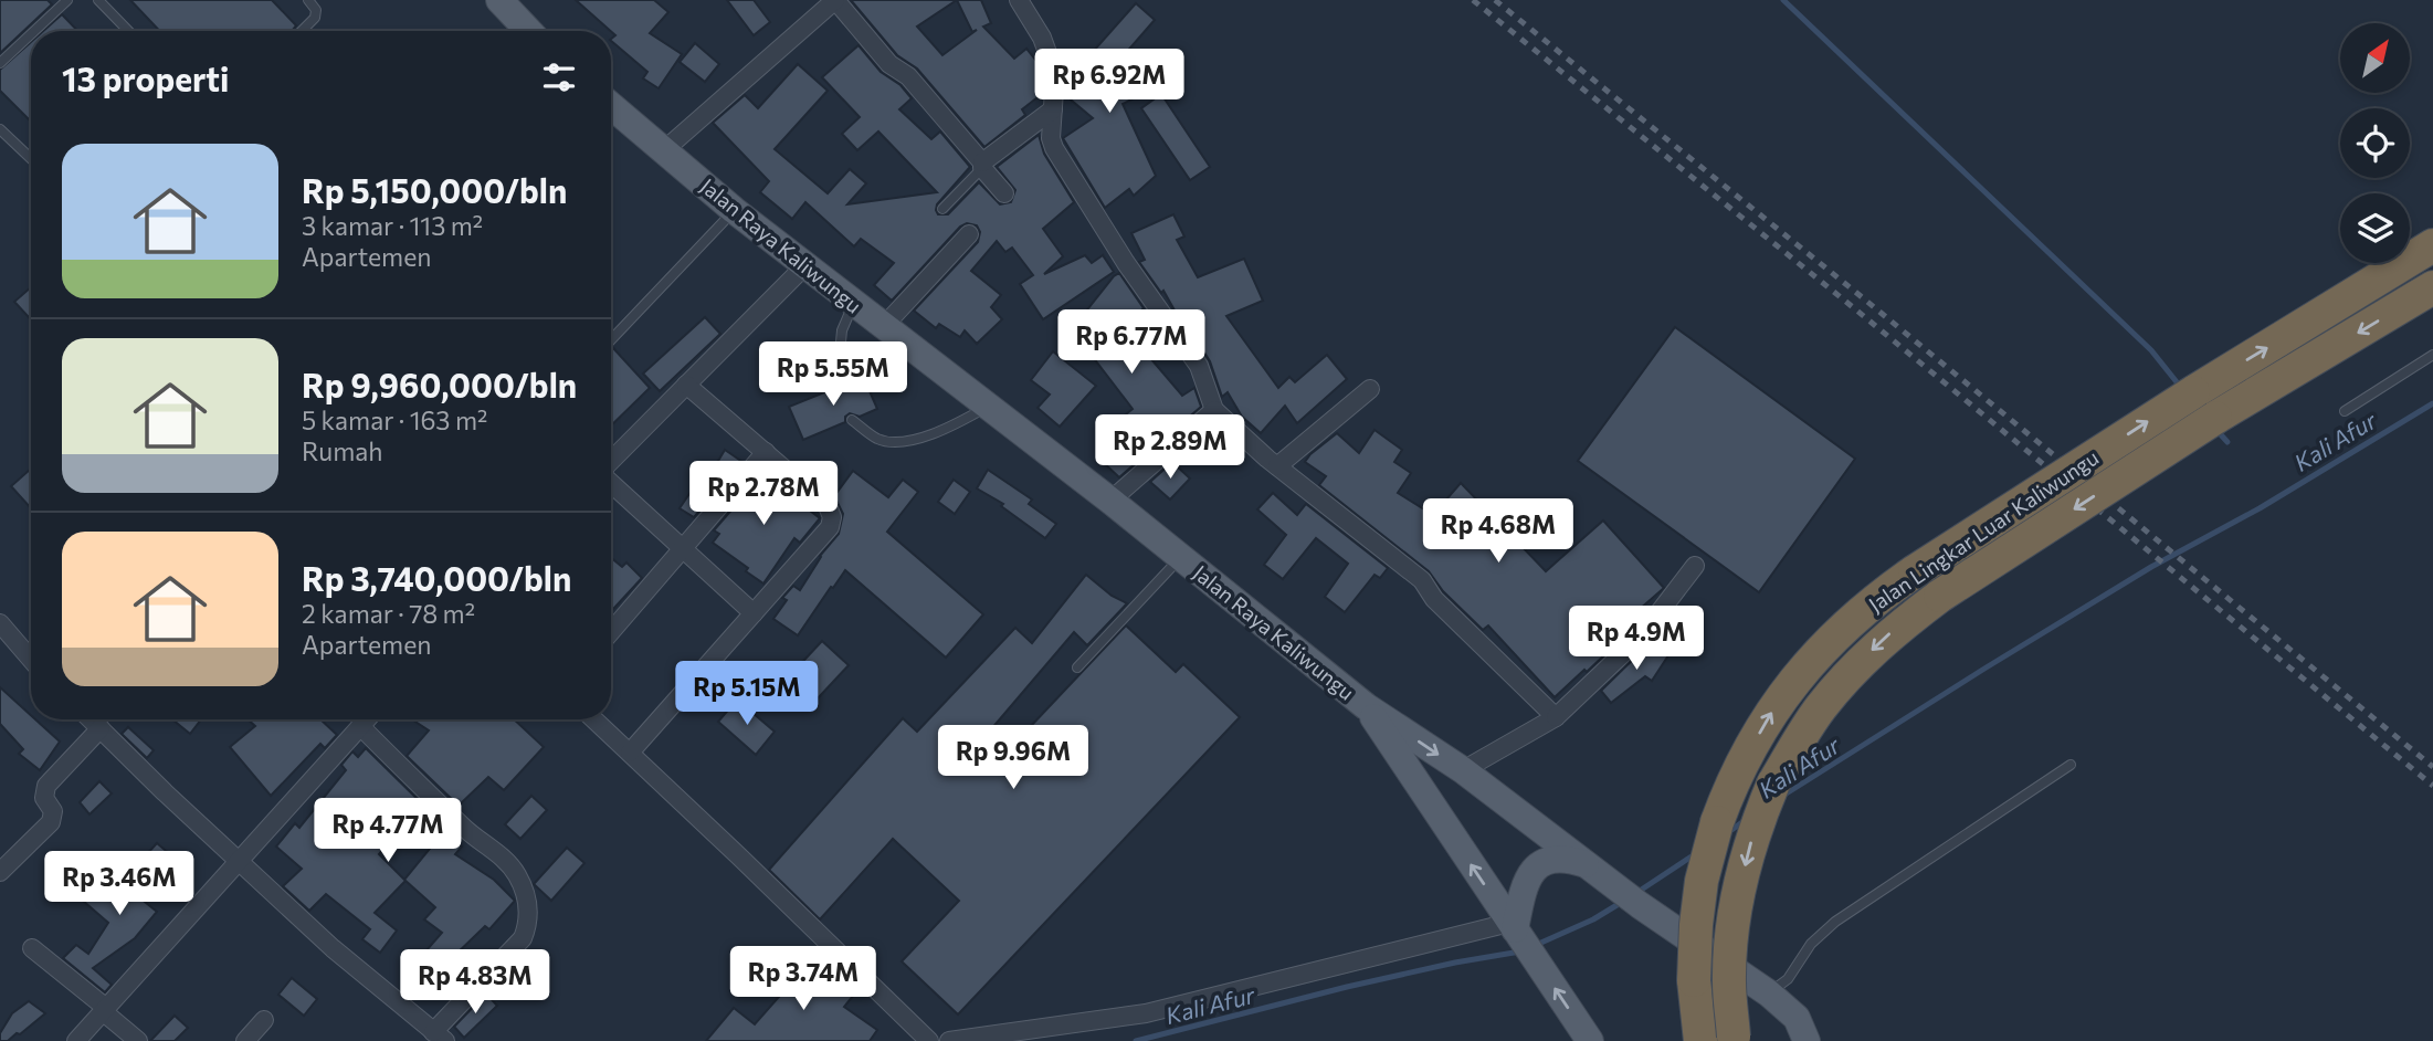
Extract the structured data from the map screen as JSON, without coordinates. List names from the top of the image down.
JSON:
{
  "streets": {
    "highway": ["Jalan Lingkar Luar Kaliwungu"],
    "main road": ["Jalan Raya Kaliwungu"]
  },
  "water": ["Kali Afur"],
  "north": "top right",
  "page": {
    "heading": "13 properti",
    "price": [
      "Rp 6.92M",
      "Rp 6.77M",
      "Rp 5.55M",
      "Rp 2.89M",
      "Rp 2.78M",
      "Rp 4.68M",
      "Rp 4.9M",
      "Rp 5.15M",
      "Rp 9.96M",
      "Rp 4.77M",
      "Rp 3.46M",
      "Rp 3.74M",
      "Rp 4.83M"
    ],
    "list": [
      {
        "name": "Rp 5,150,000/bln",
        "note": "3 kamar · 113 m² · Apartemen"
      },
      {
        "name": "Rp 9,960,000/bln",
        "note": "5 kamar · 163 m² · Rumah"
      },
      {
        "name": "Rp 3,740,000/bln",
        "note": "2 kamar · 78 m² · Apartemen"
      }
    ]
  }
}
